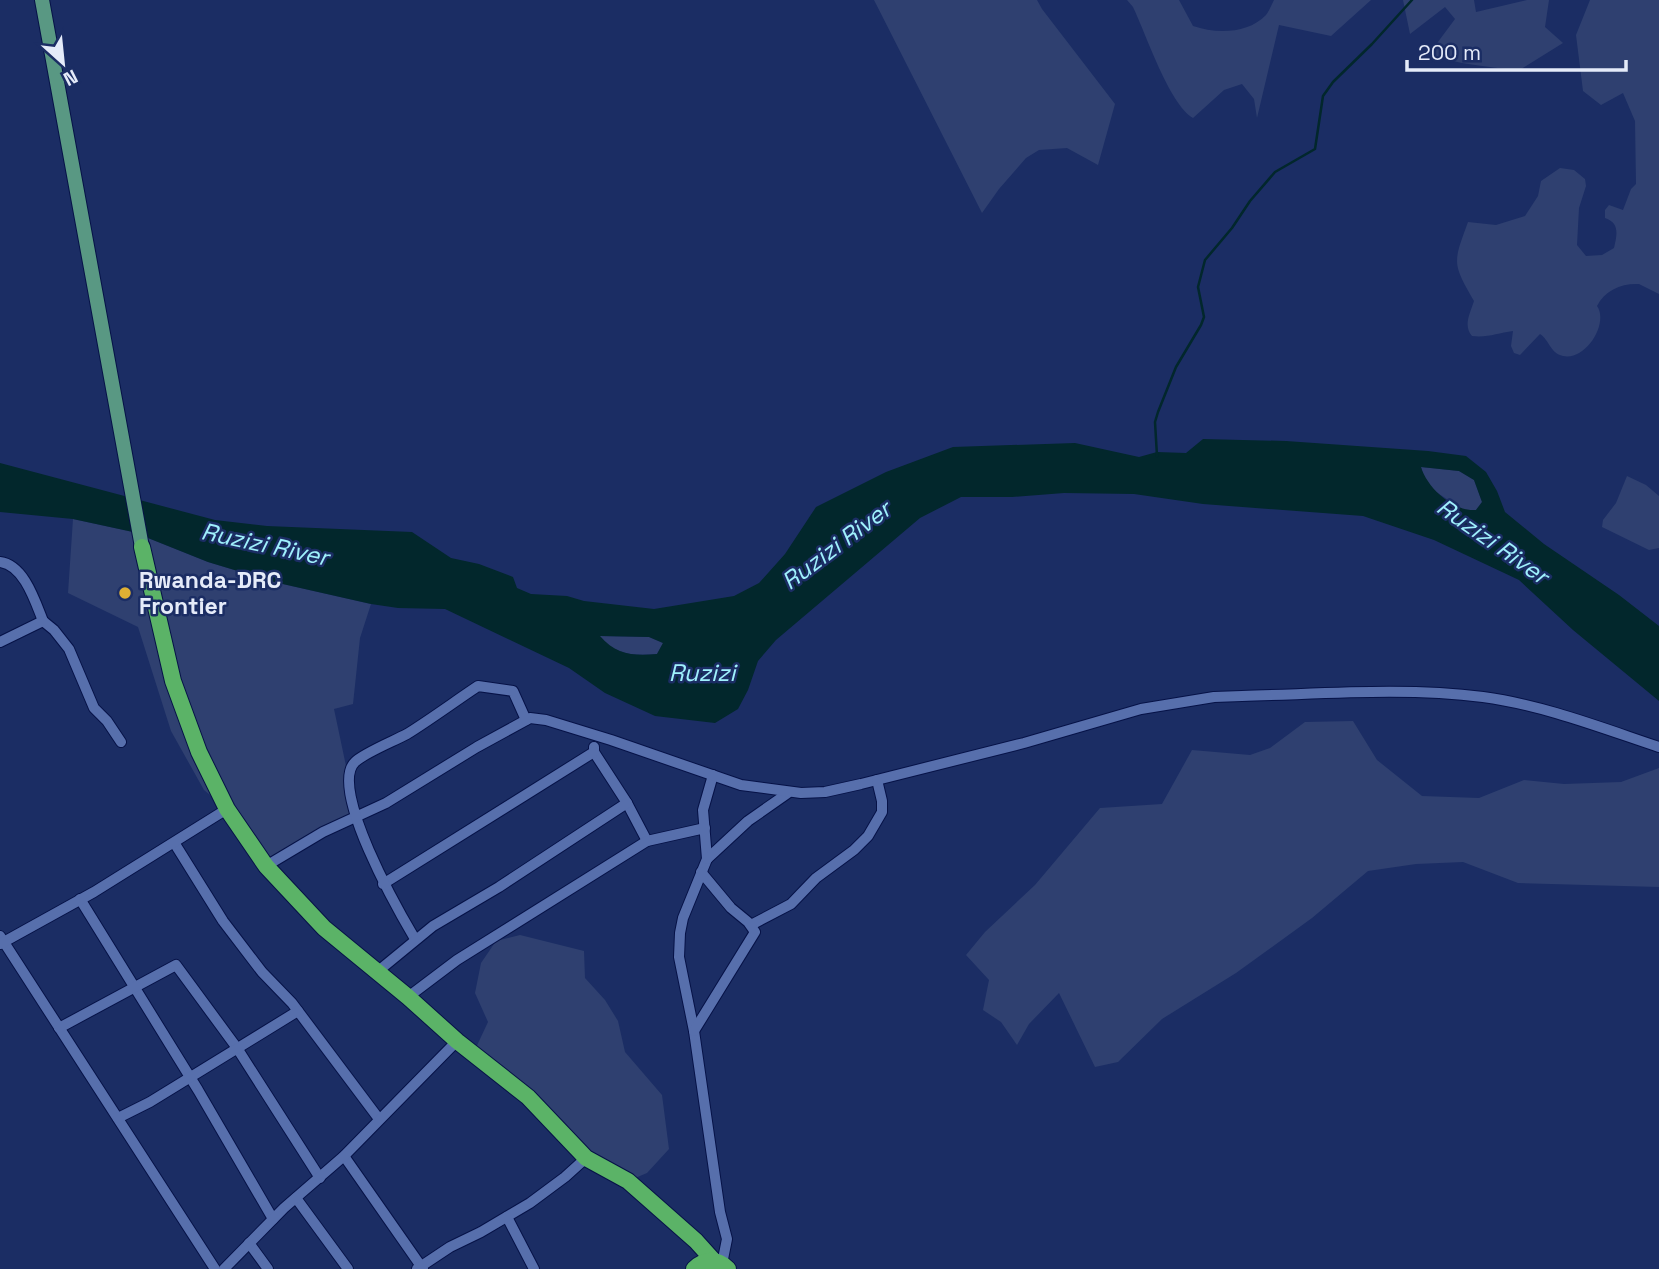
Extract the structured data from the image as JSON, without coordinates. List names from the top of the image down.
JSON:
{
  "water": ["Ruzizi River", "Ruzizi"],
  "places": ["Rwanda-DRC Frontier"],
  "scale_bar": "200 m",
  "north": "bottom right"
}
